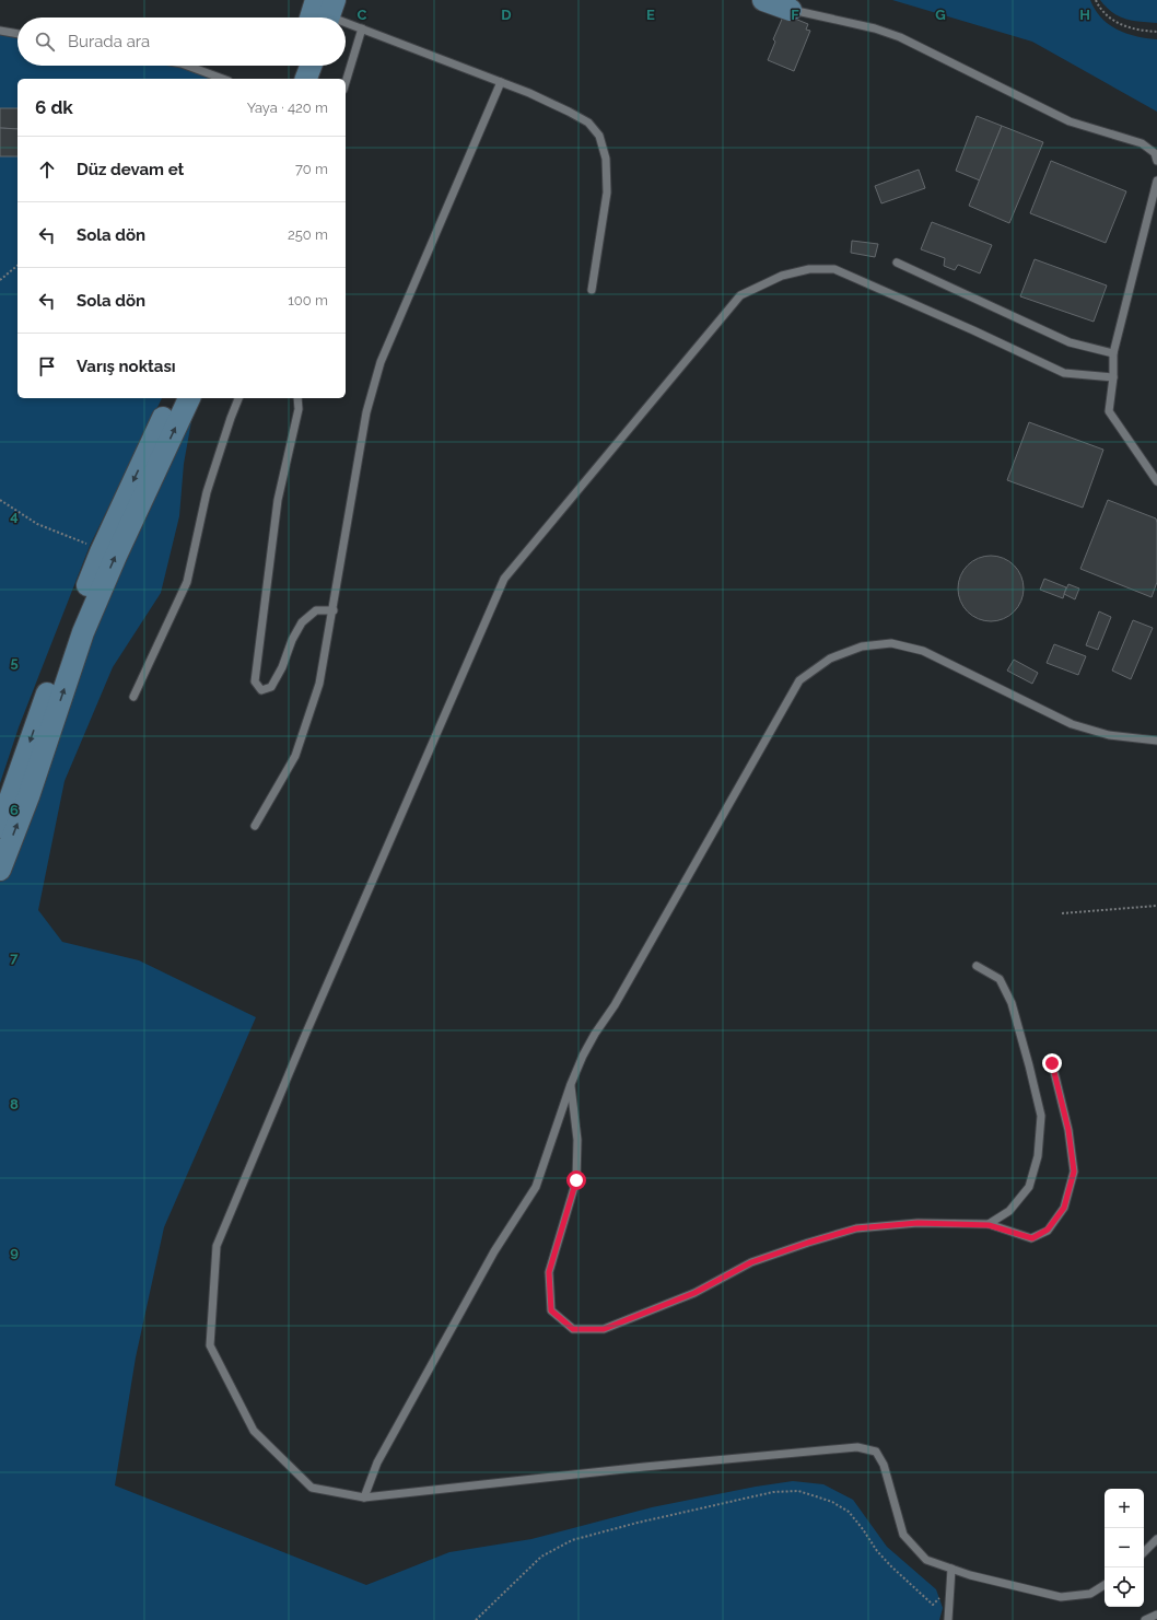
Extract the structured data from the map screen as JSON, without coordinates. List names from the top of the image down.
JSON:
{
  "page": {
    "search": "Burada ara",
    "heading": ["6 dk", "Yaya · 420 m"],
    "list": [
      ["Düz devam et", "70 m"],
      ["Sola dön", "250 m"],
      ["Sola dön", "100 m"],
      "Varış noktası"
    ],
    "map_buttons": ["+", "−"]
  },
  "grid": {
    "columns": [
      "C",
      "D",
      "E",
      "F",
      "G",
      "H"
    ],
    "rows": [
      "4",
      "5",
      "6",
      "7",
      "8",
      "9"
    ]
  }
}
